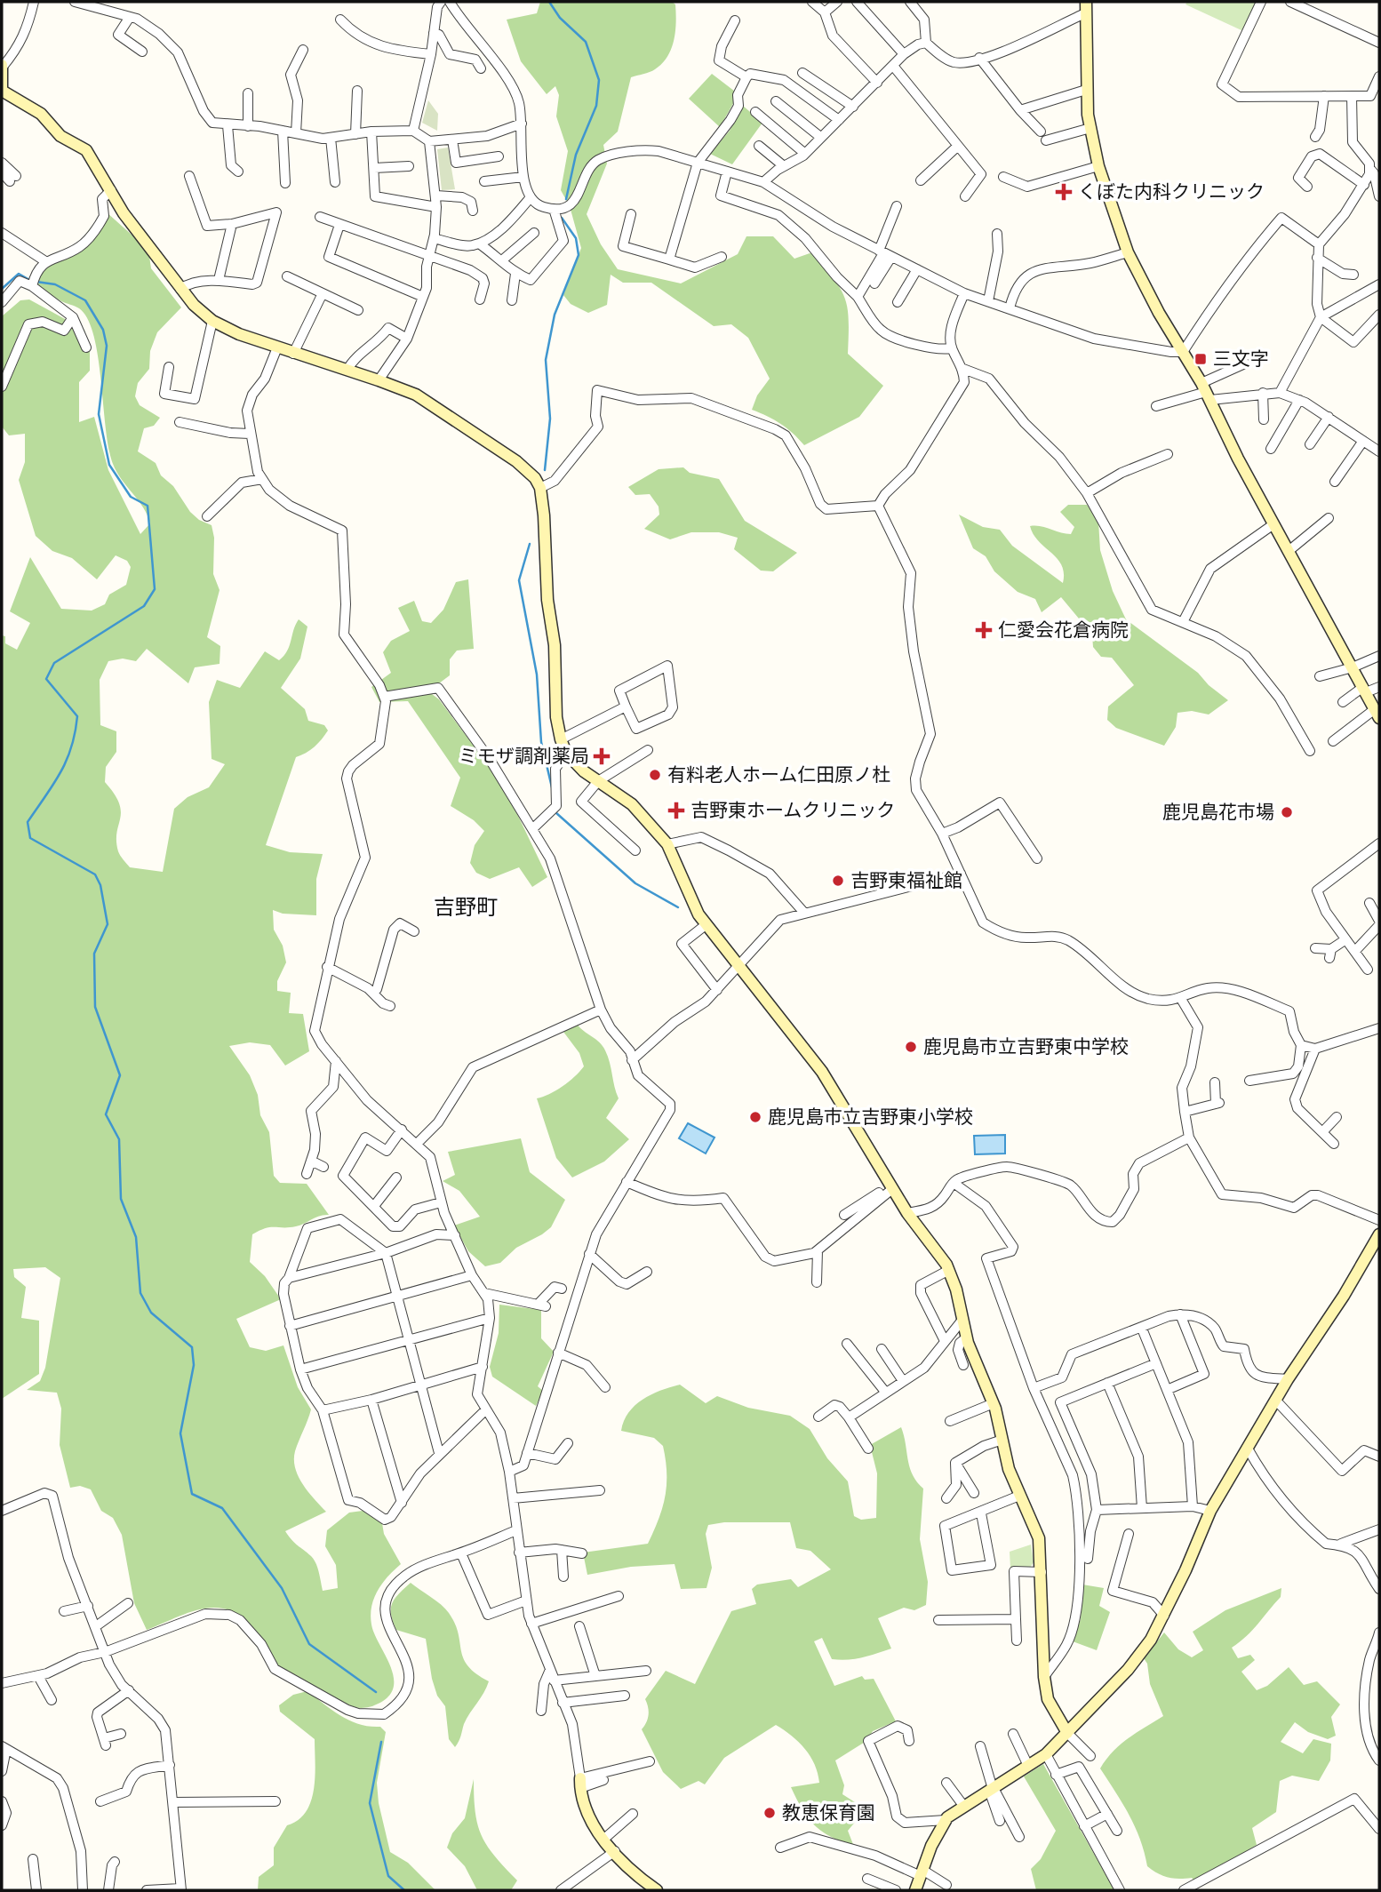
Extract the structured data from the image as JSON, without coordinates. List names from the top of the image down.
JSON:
{
  "districts": ["吉野町"],
  "places": {
    "health": [
      "くぼた内科クリニック",
      "仁愛会花倉病院",
      "ミモザ調剤薬局",
      "吉野東ホームクリニック"
    ],
    "transit": ["三文字"],
    "other": [
      "有料老人ホーム仁田原ノ杜",
      "鹿児島花市場",
      "吉野東福祉館",
      "鹿児島市立吉野東中学校",
      "鹿児島市立吉野東小学校",
      "教恵保育園"
    ]
  }
}
